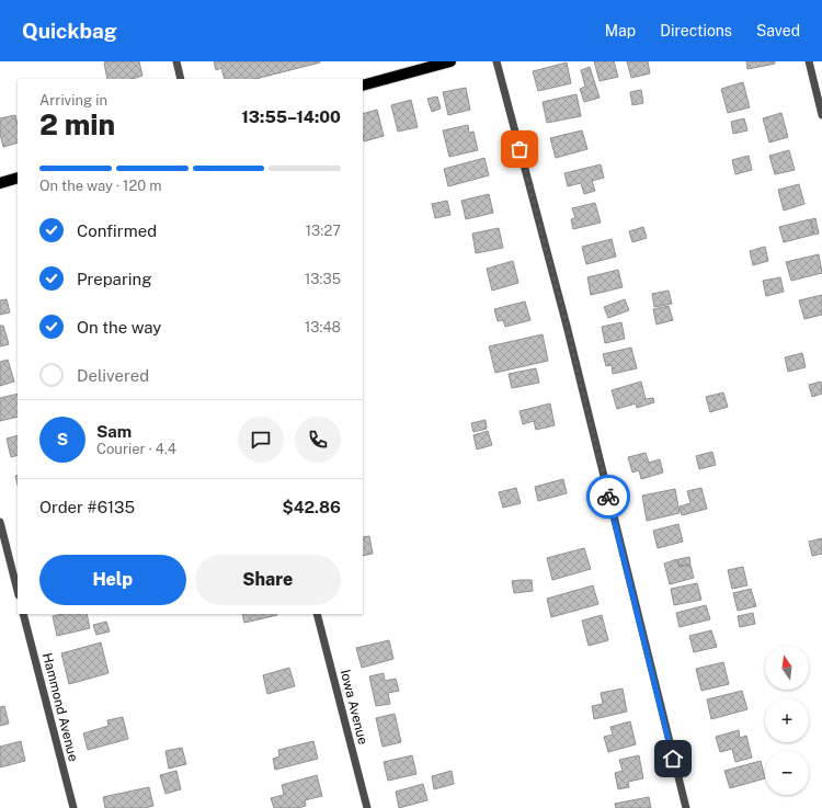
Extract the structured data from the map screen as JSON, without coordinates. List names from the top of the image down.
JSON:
{
  "streets": {
    "street": ["Hammond Avenue", "Iowa Avenue"]
  },
  "north": "top",
  "page": {
    "header": "Quickbag",
    "nav": ["Map", "Directions", "Saved"],
    "heading": ["2 min", "Arriving in", "13:55–14:00"],
    "panel": [
      "Sam",
      "Courier · 4.4",
      "Order #6135",
      "$42.86"
    ],
    "bar": "On the way · 120 m",
    "list": [
      ["Confirmed", "13:27"],
      ["Preparing", "13:35"],
      ["On the way", "13:48"],
      "Delivered"
    ],
    "round": "S",
    "buttons": ["Help", "Share"],
    "map_buttons": ["+", "−"]
  }
}
